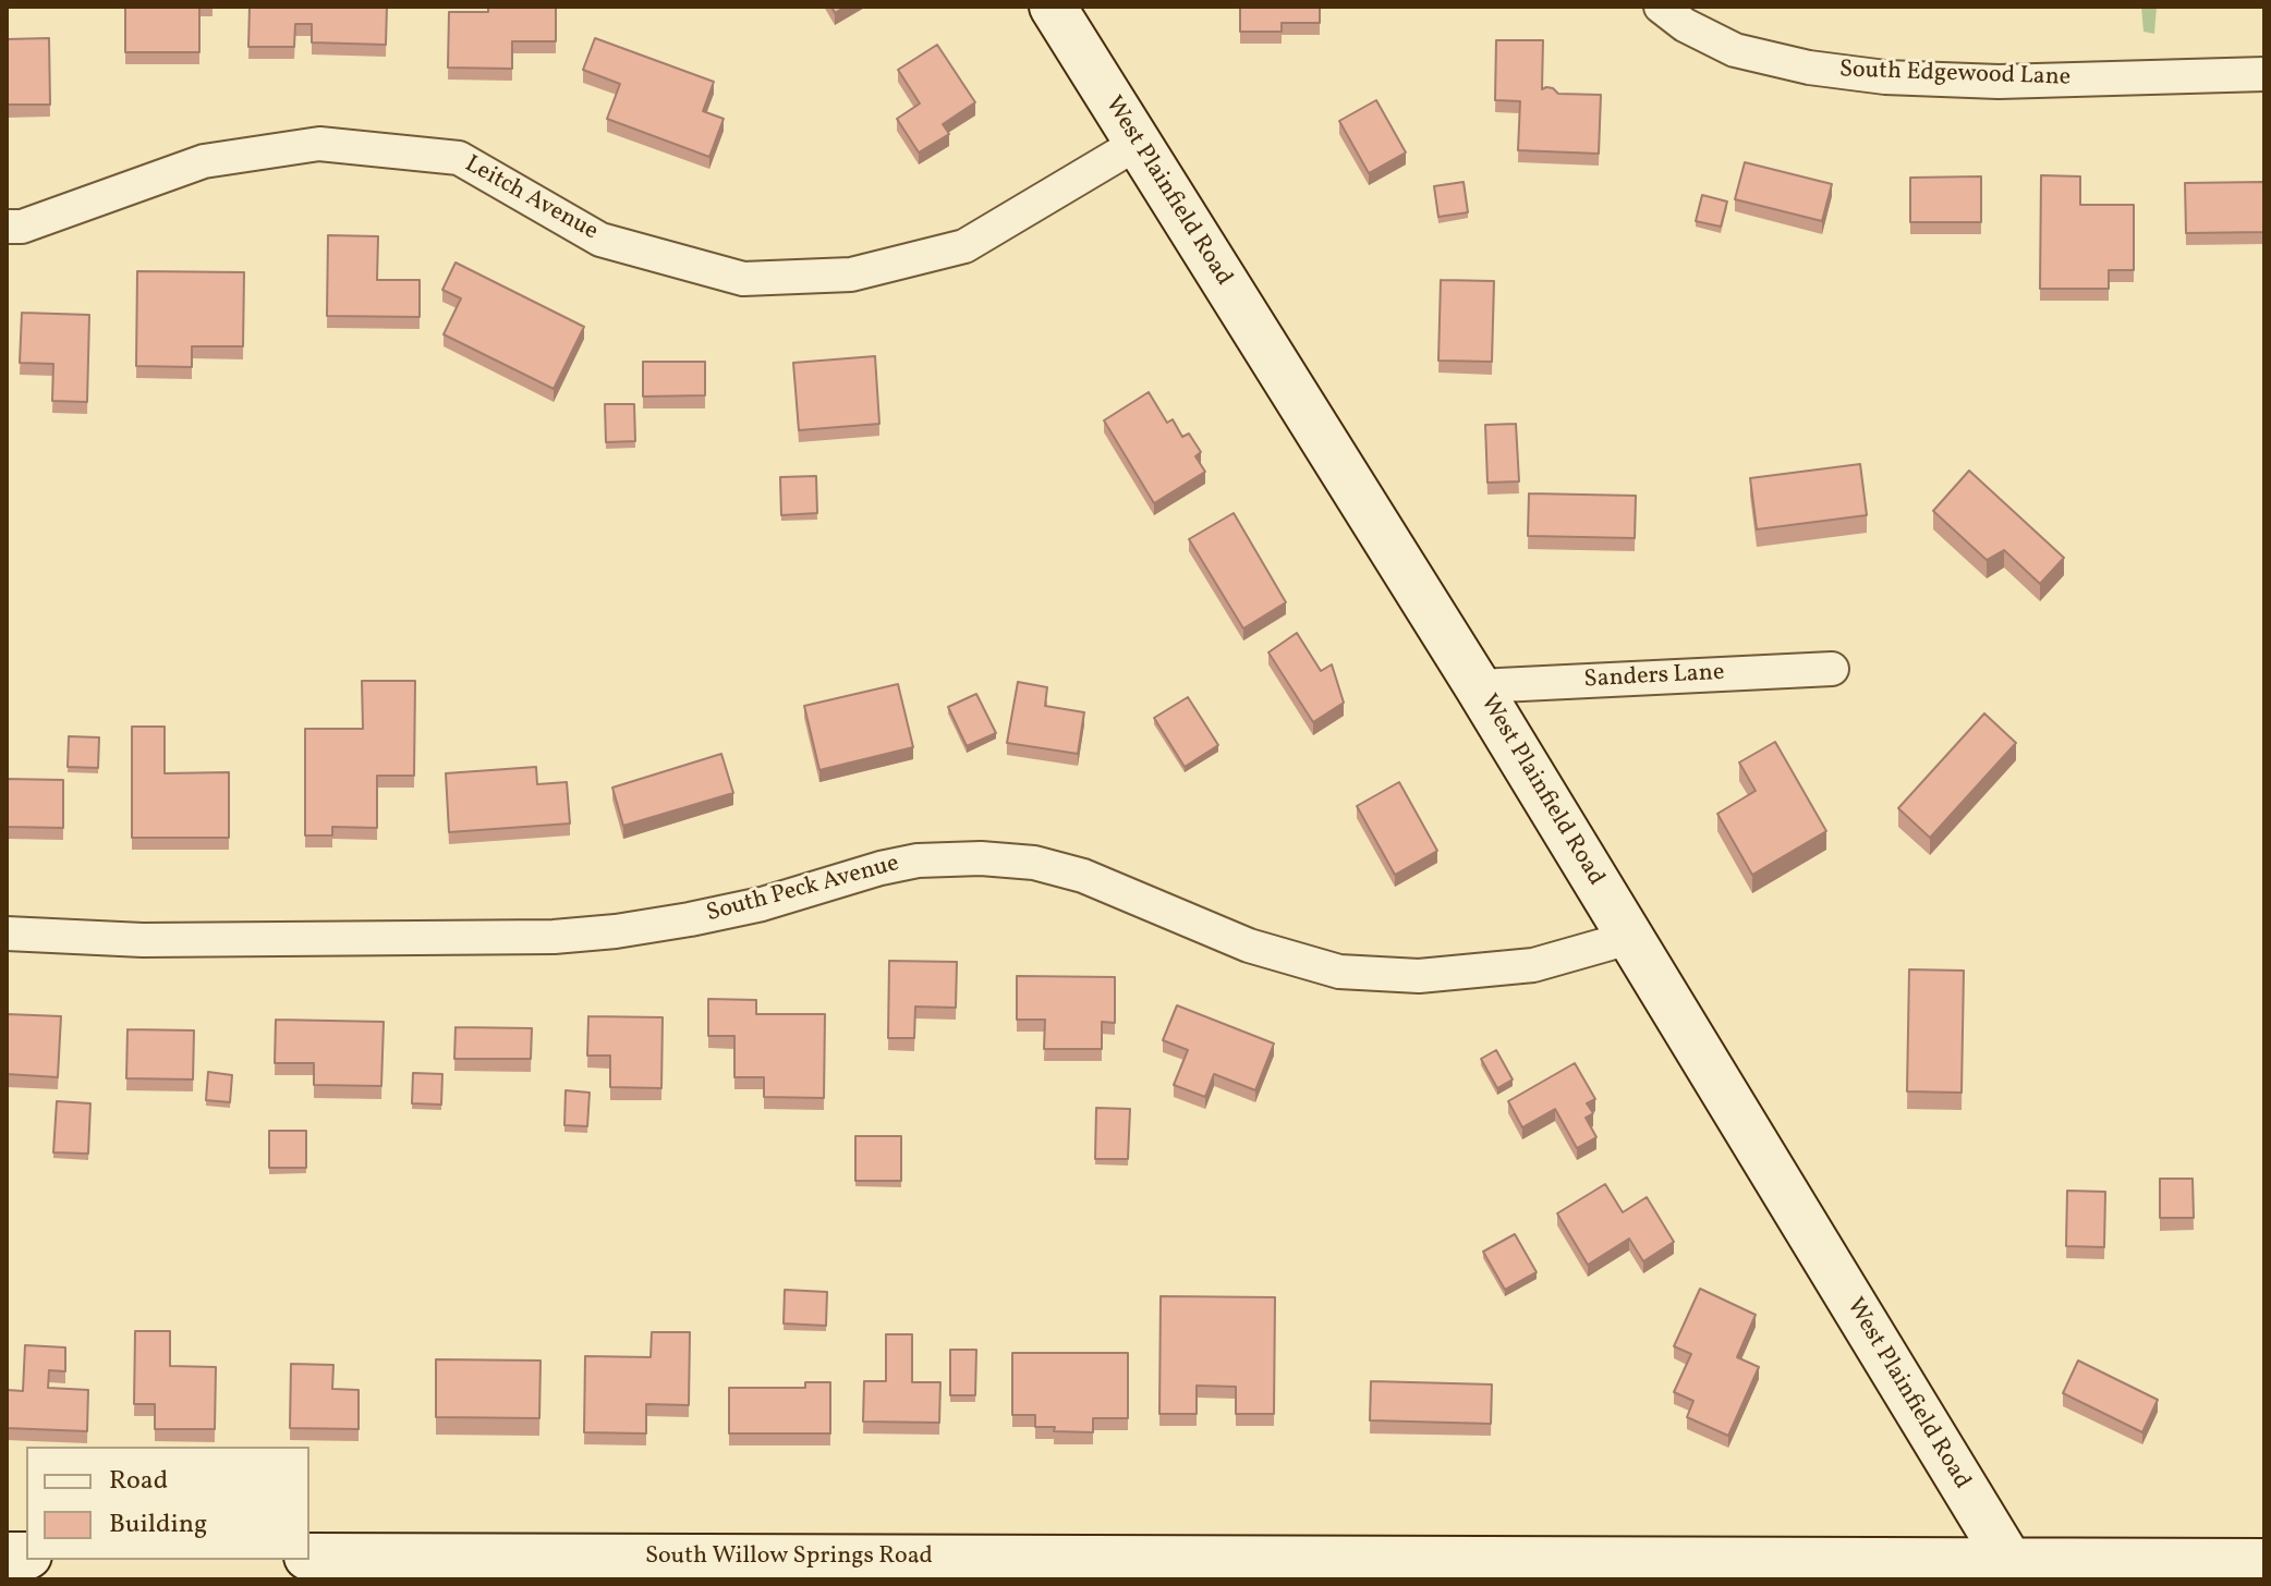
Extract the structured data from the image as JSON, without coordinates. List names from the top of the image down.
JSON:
{
  "streets": {
    "street": [
      "South Edgewood Lane",
      "West Plainfield Road",
      "Leitch Avenue",
      "Sanders Lane",
      "South Peck Avenue",
      "South Willow Springs Road"
    ]
  },
  "crossings": [
    ["West Plainfield Road", "Leitch Avenue"],
    ["West Plainfield Road", "Sanders Lane"],
    ["West Plainfield Road", "South Peck Avenue"],
    ["West Plainfield Road", "South Willow Springs Road"]
  ],
  "legend": ["Road", "Building"]
}
